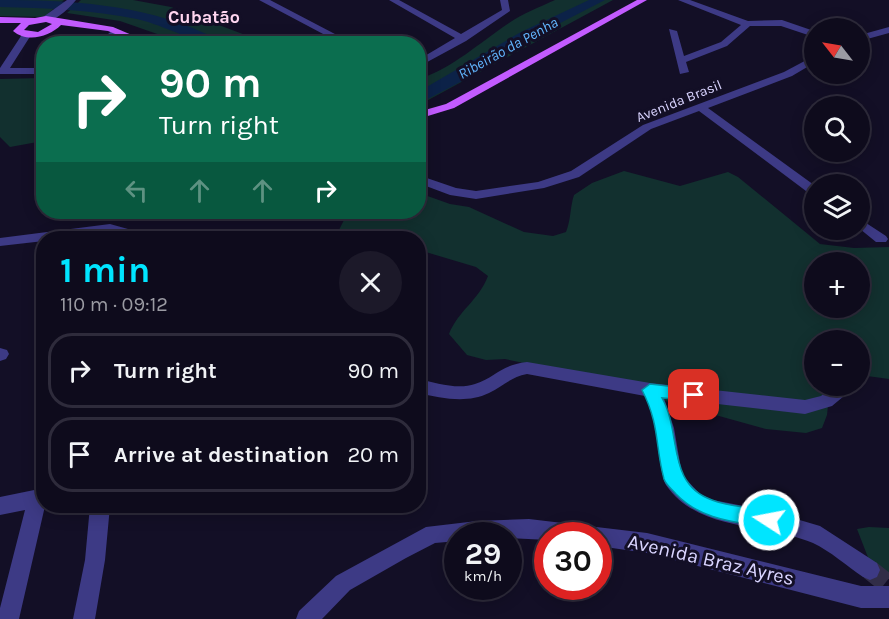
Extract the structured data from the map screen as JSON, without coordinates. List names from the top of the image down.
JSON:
{
  "streets": {
    "street": ["Avenida Brasil", "Avenida Braz Ayres"]
  },
  "districts": ["Cubatão"],
  "water": ["Ribeirão da Penha"],
  "north": "top left",
  "page": {
    "map_buttons": ["+", "−"],
    "turn": ["90 m", "Turn right"],
    "heading": ["1 min", "110 m · 09:12"],
    "list": [
      {
        "name": "Turn right",
        "value": "90 m"
      },
      {
        "name": "Arrive at destination",
        "value": "20 m"
      }
    ],
    "speed": "29 km/h",
    "limit": "30"
  }
}
